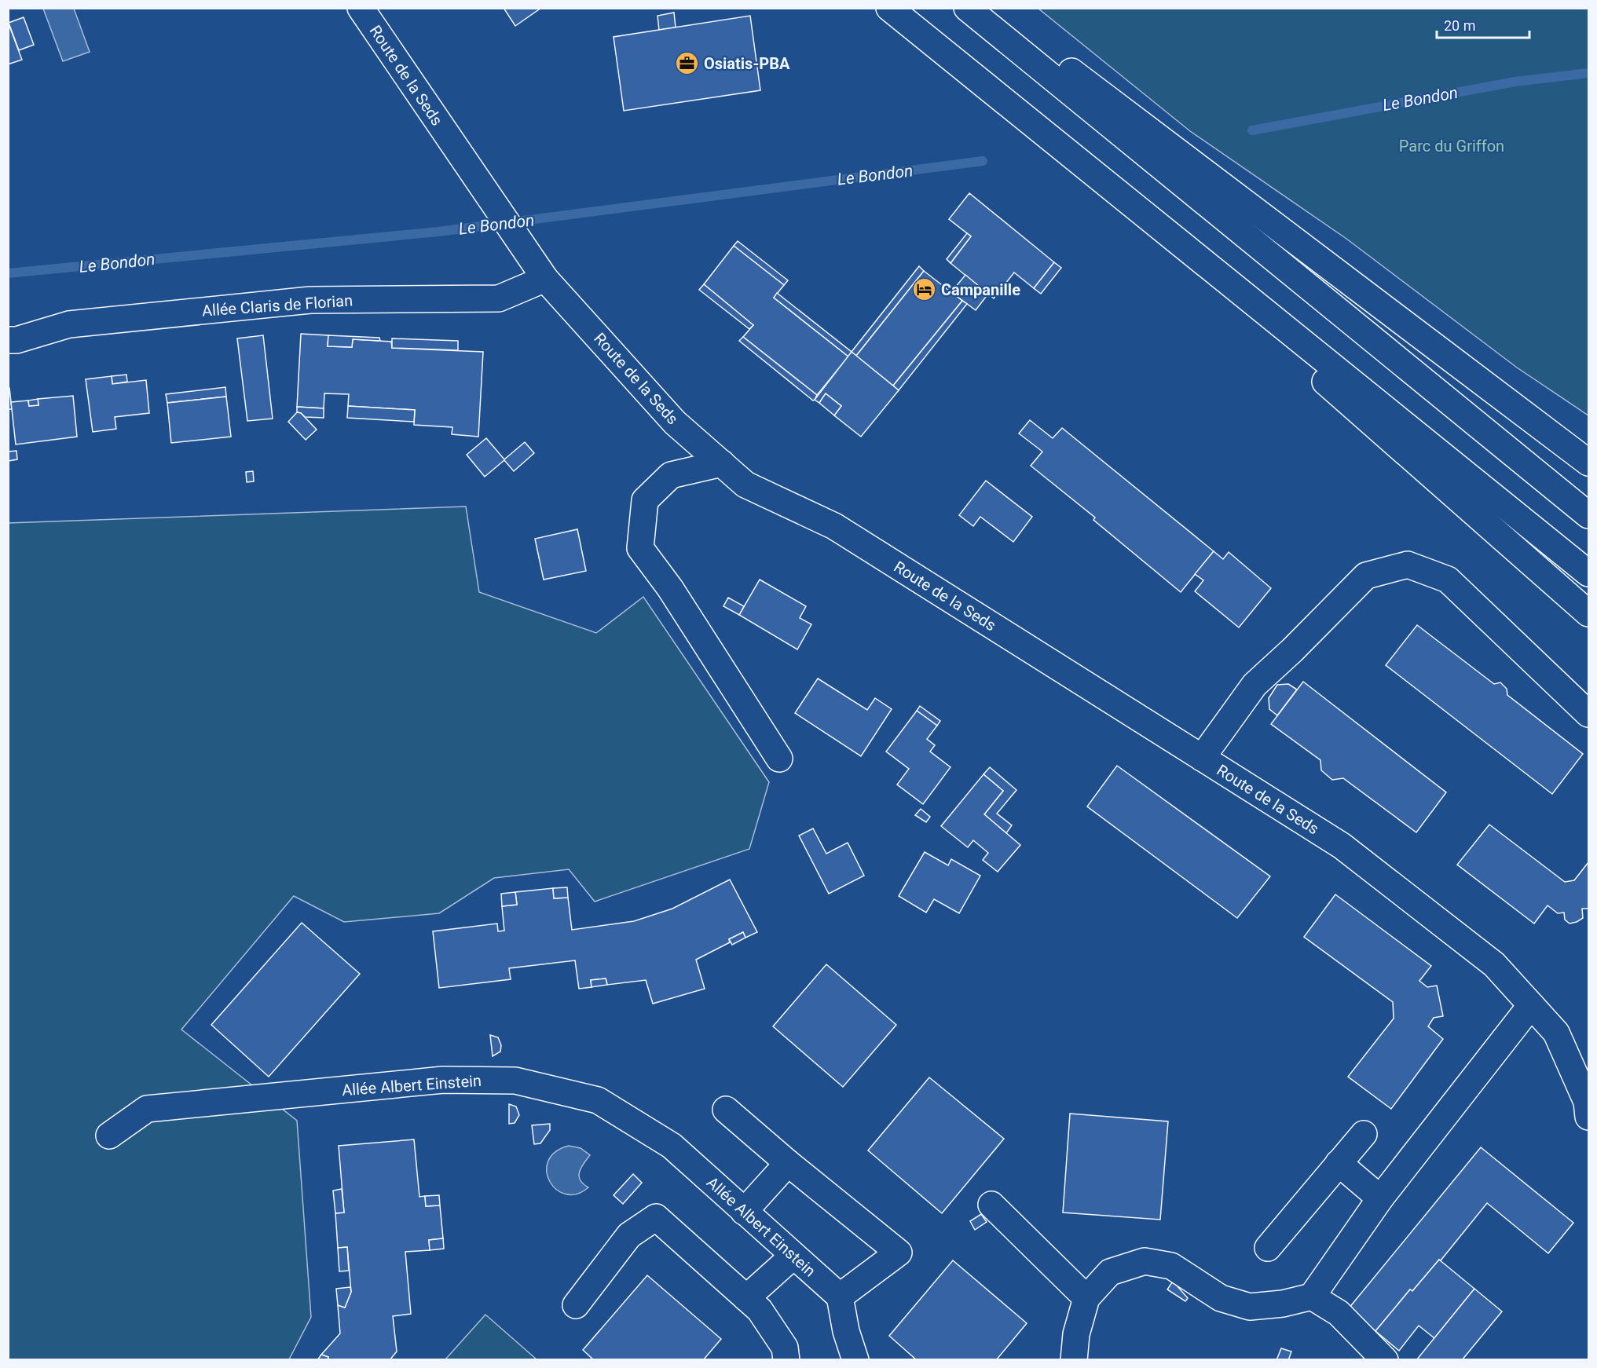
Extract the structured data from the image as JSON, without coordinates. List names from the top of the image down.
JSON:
{
  "streets": {
    "main road": ["Route de la Seds", "Allée Claris de Florian", "Allée Albert Einstein"]
  },
  "crossings": [
    ["Route de la Seds", "Allée Claris de Florian"]
  ],
  "water": ["Le Bondon"],
  "parks": ["Parc du Griffon"],
  "places": {
    "office": ["Osiatis-PBA"],
    "hotel": ["Campanille"]
  },
  "scale_bar": "20 m"
}
